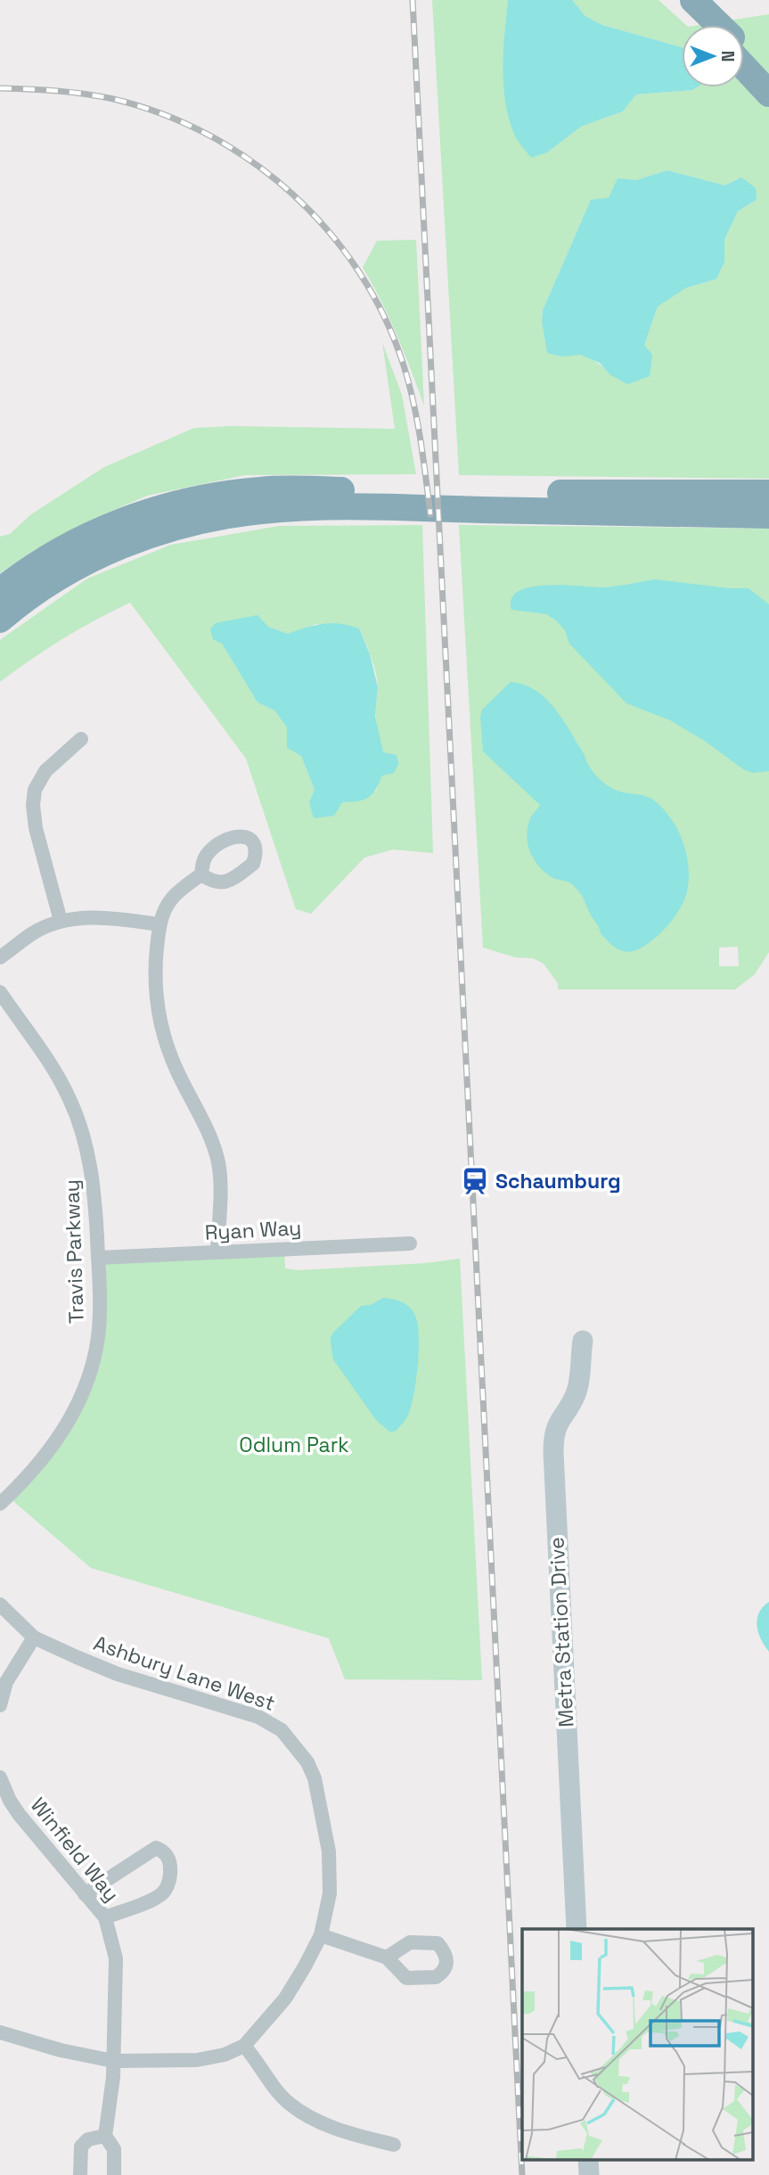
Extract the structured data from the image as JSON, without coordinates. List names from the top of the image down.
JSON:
{
  "streets": {
    "street": [
      "Ryan Way",
      "Travis Parkway",
      "Metra Station Drive",
      "Ashbury Lane West",
      "Winfield Way"
    ]
  },
  "crossings": [
    ["Ryan Way", "Travis Parkway"]
  ],
  "parks": ["Odlum Park"],
  "places": {
    "station": ["Schaumburg"]
  },
  "north": "right"
}
